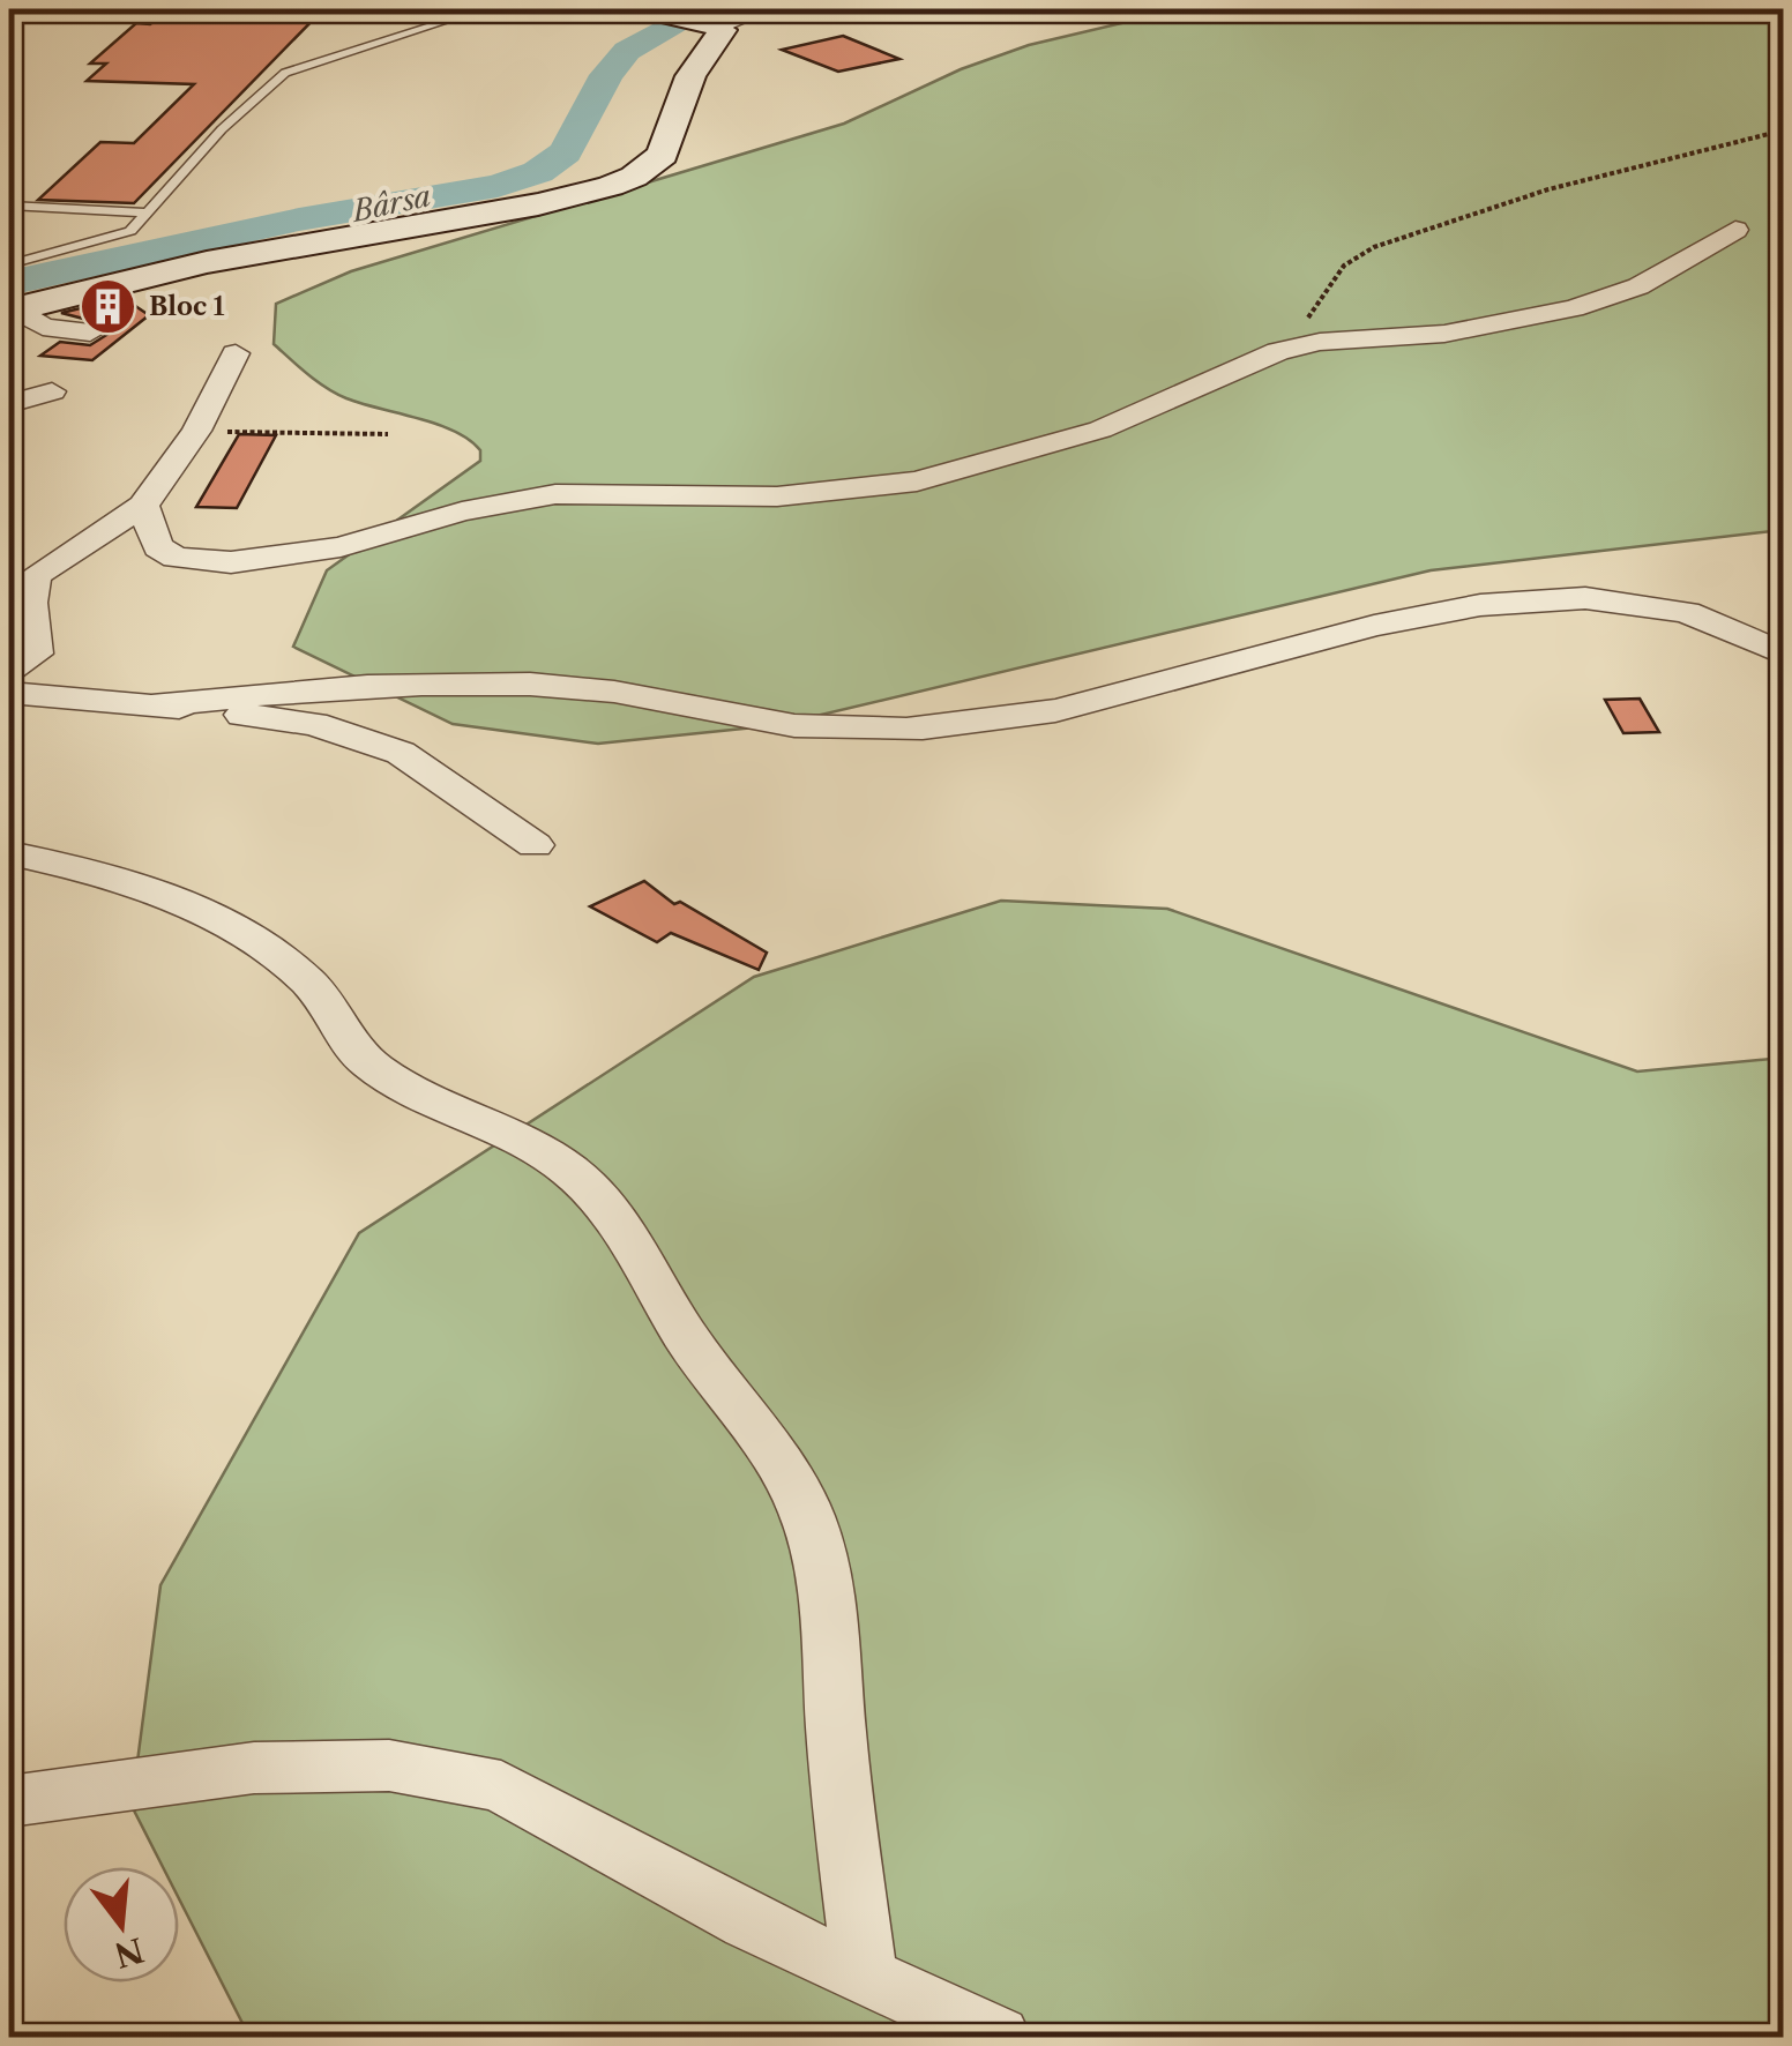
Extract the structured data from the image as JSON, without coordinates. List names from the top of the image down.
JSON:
{
  "water": ["Bârsa"],
  "places": {
    "building": ["Bloc 1"]
  },
  "north": "bottom"
}
